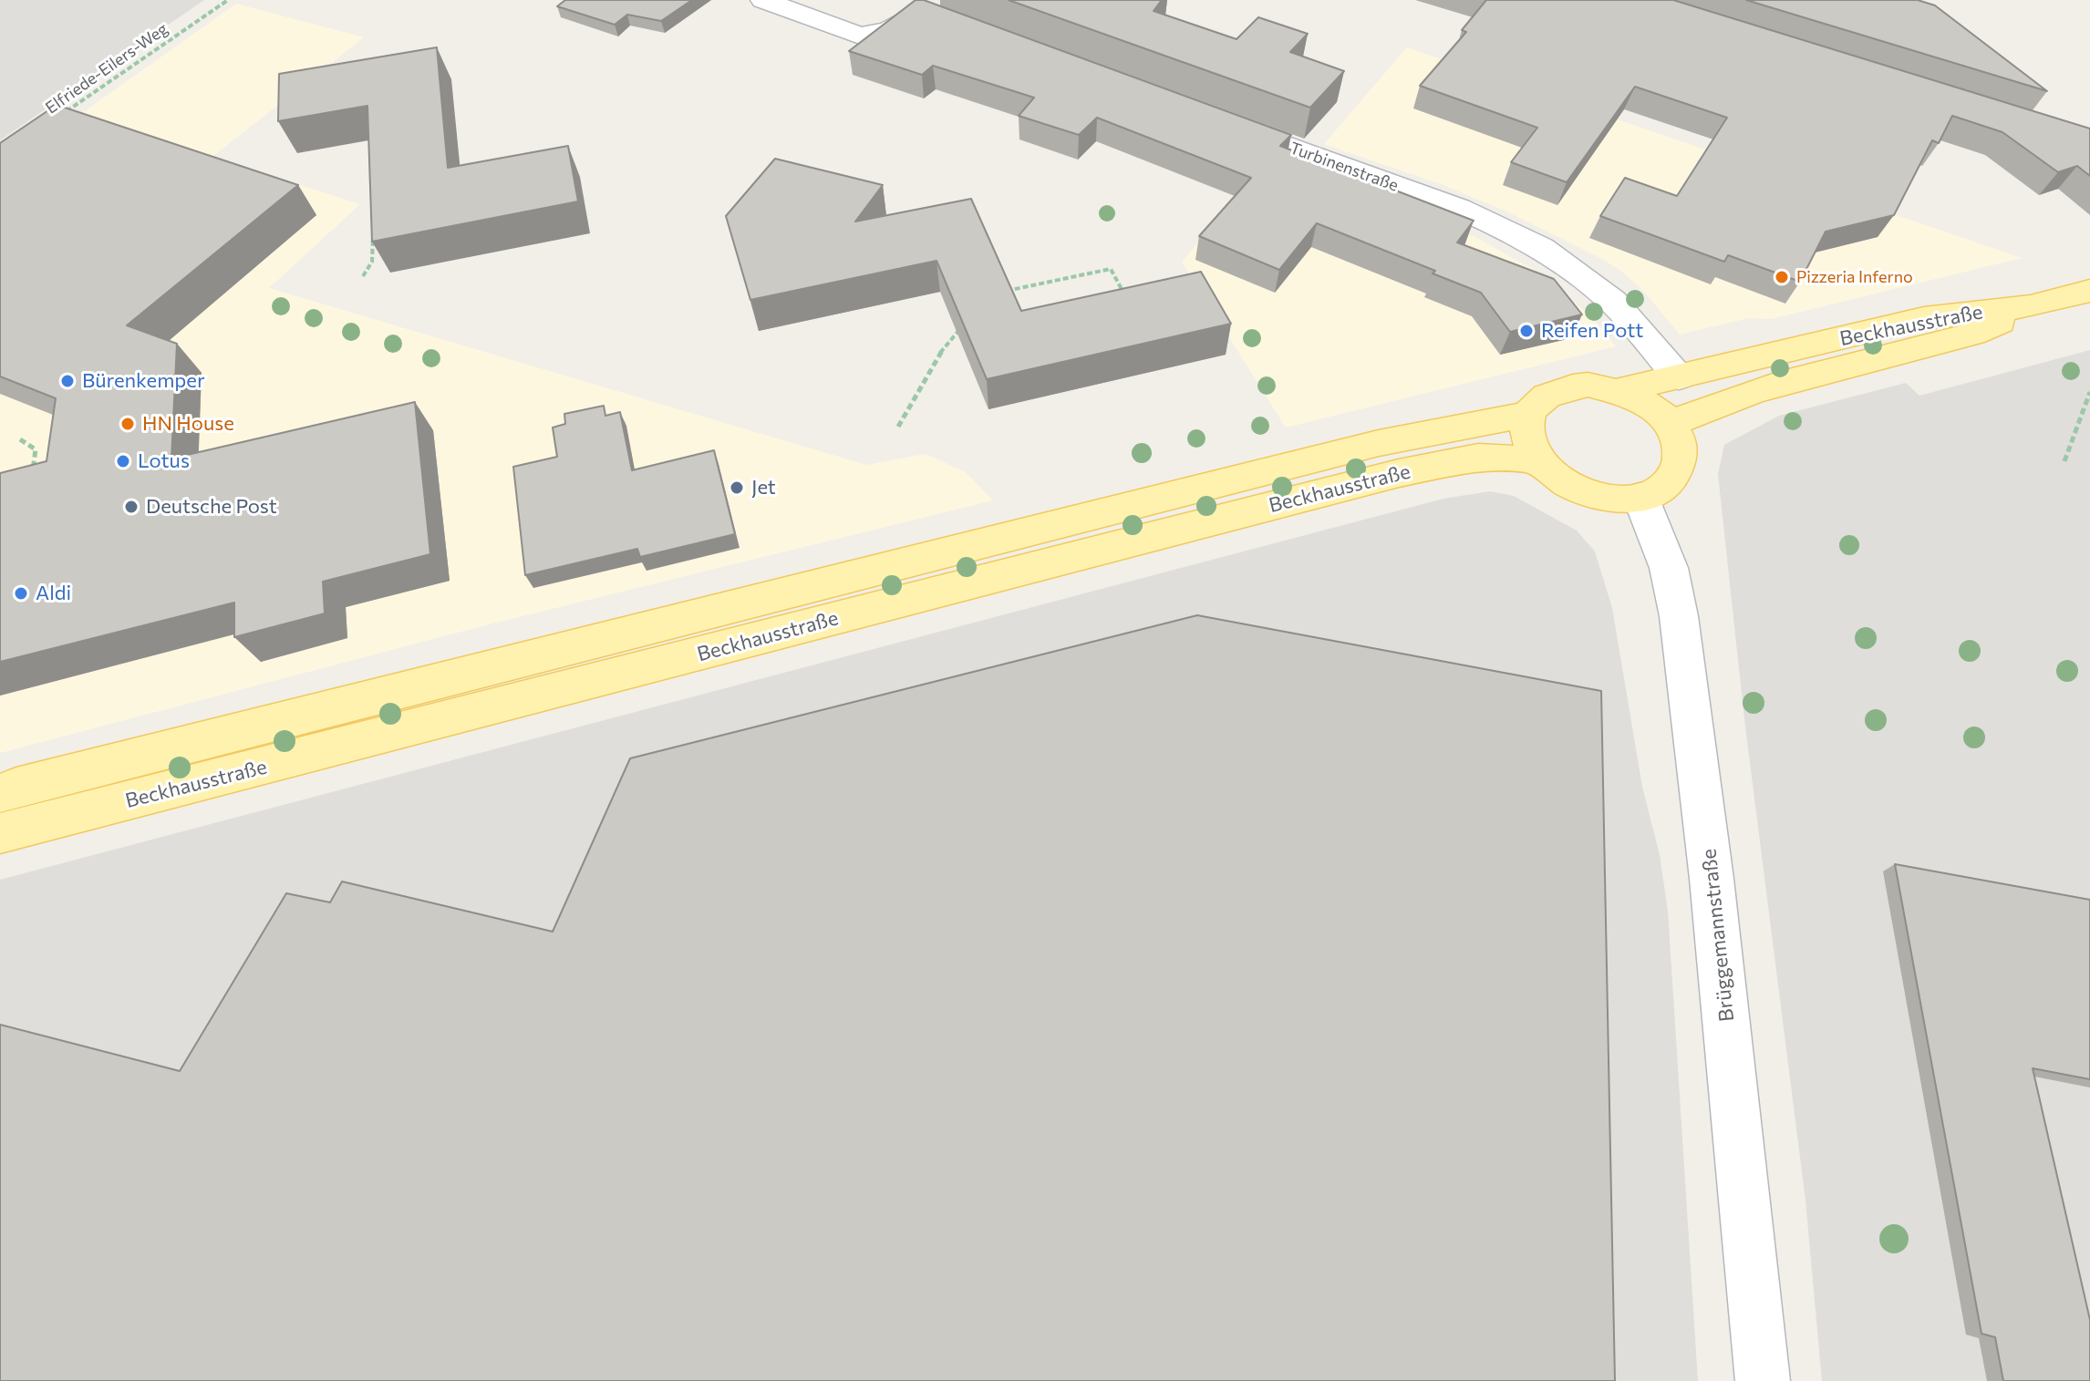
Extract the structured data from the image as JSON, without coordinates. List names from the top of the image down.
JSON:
{
  "streets": {
    "main road": ["Beckhausstraße"],
    "street": ["Turbinenstraße", "Brüggemannstraße"],
    "path": ["Elfriede-Eilers-Weg"]
  },
  "crossings": [
    ["Turbinenstraße", "Beckhausstraße"],
    ["Beckhausstraße", "Brüggemannstraße"]
  ],
  "places": [
    "Pizzeria Inferno",
    "Reifen Pott",
    "Bürenkemper",
    "HN House",
    "Lotus",
    "Jet",
    "Deutsche Post",
    "Aldi"
  ]
}
